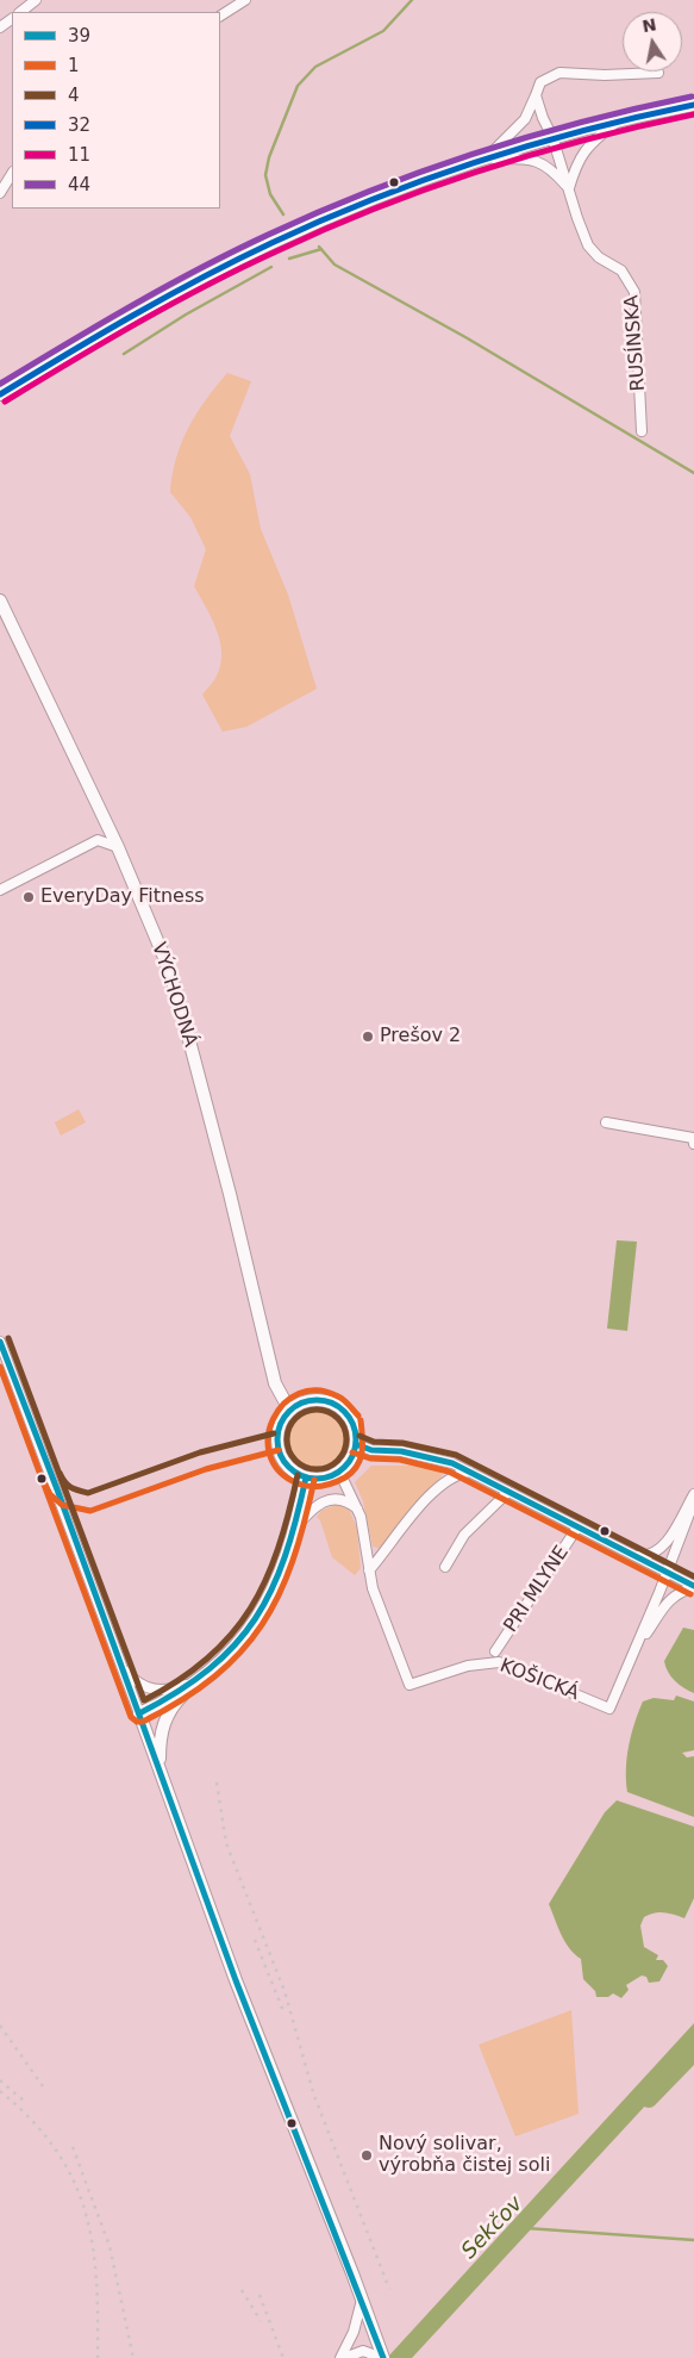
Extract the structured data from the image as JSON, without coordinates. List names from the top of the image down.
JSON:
{
  "streets": {
    "main road": ["VÝCHODNÁ"],
    "street": ["RUSÍNSKA", "PRI MLYNE", "KOŠICKÁ"]
  },
  "water": ["Sekčov"],
  "places": ["EveryDay Fitness", "Prešov 2", "Nový solivar, výrobňa čistej soli"],
  "lines": [
    "transit line 44",
    "transit line 32",
    "transit line 11",
    "transit line 4",
    "transit line 39",
    "transit line 1"
  ],
  "legend": [
    "39",
    "1",
    "4",
    "32",
    "11",
    "44"
  ],
  "north": "top"
}
